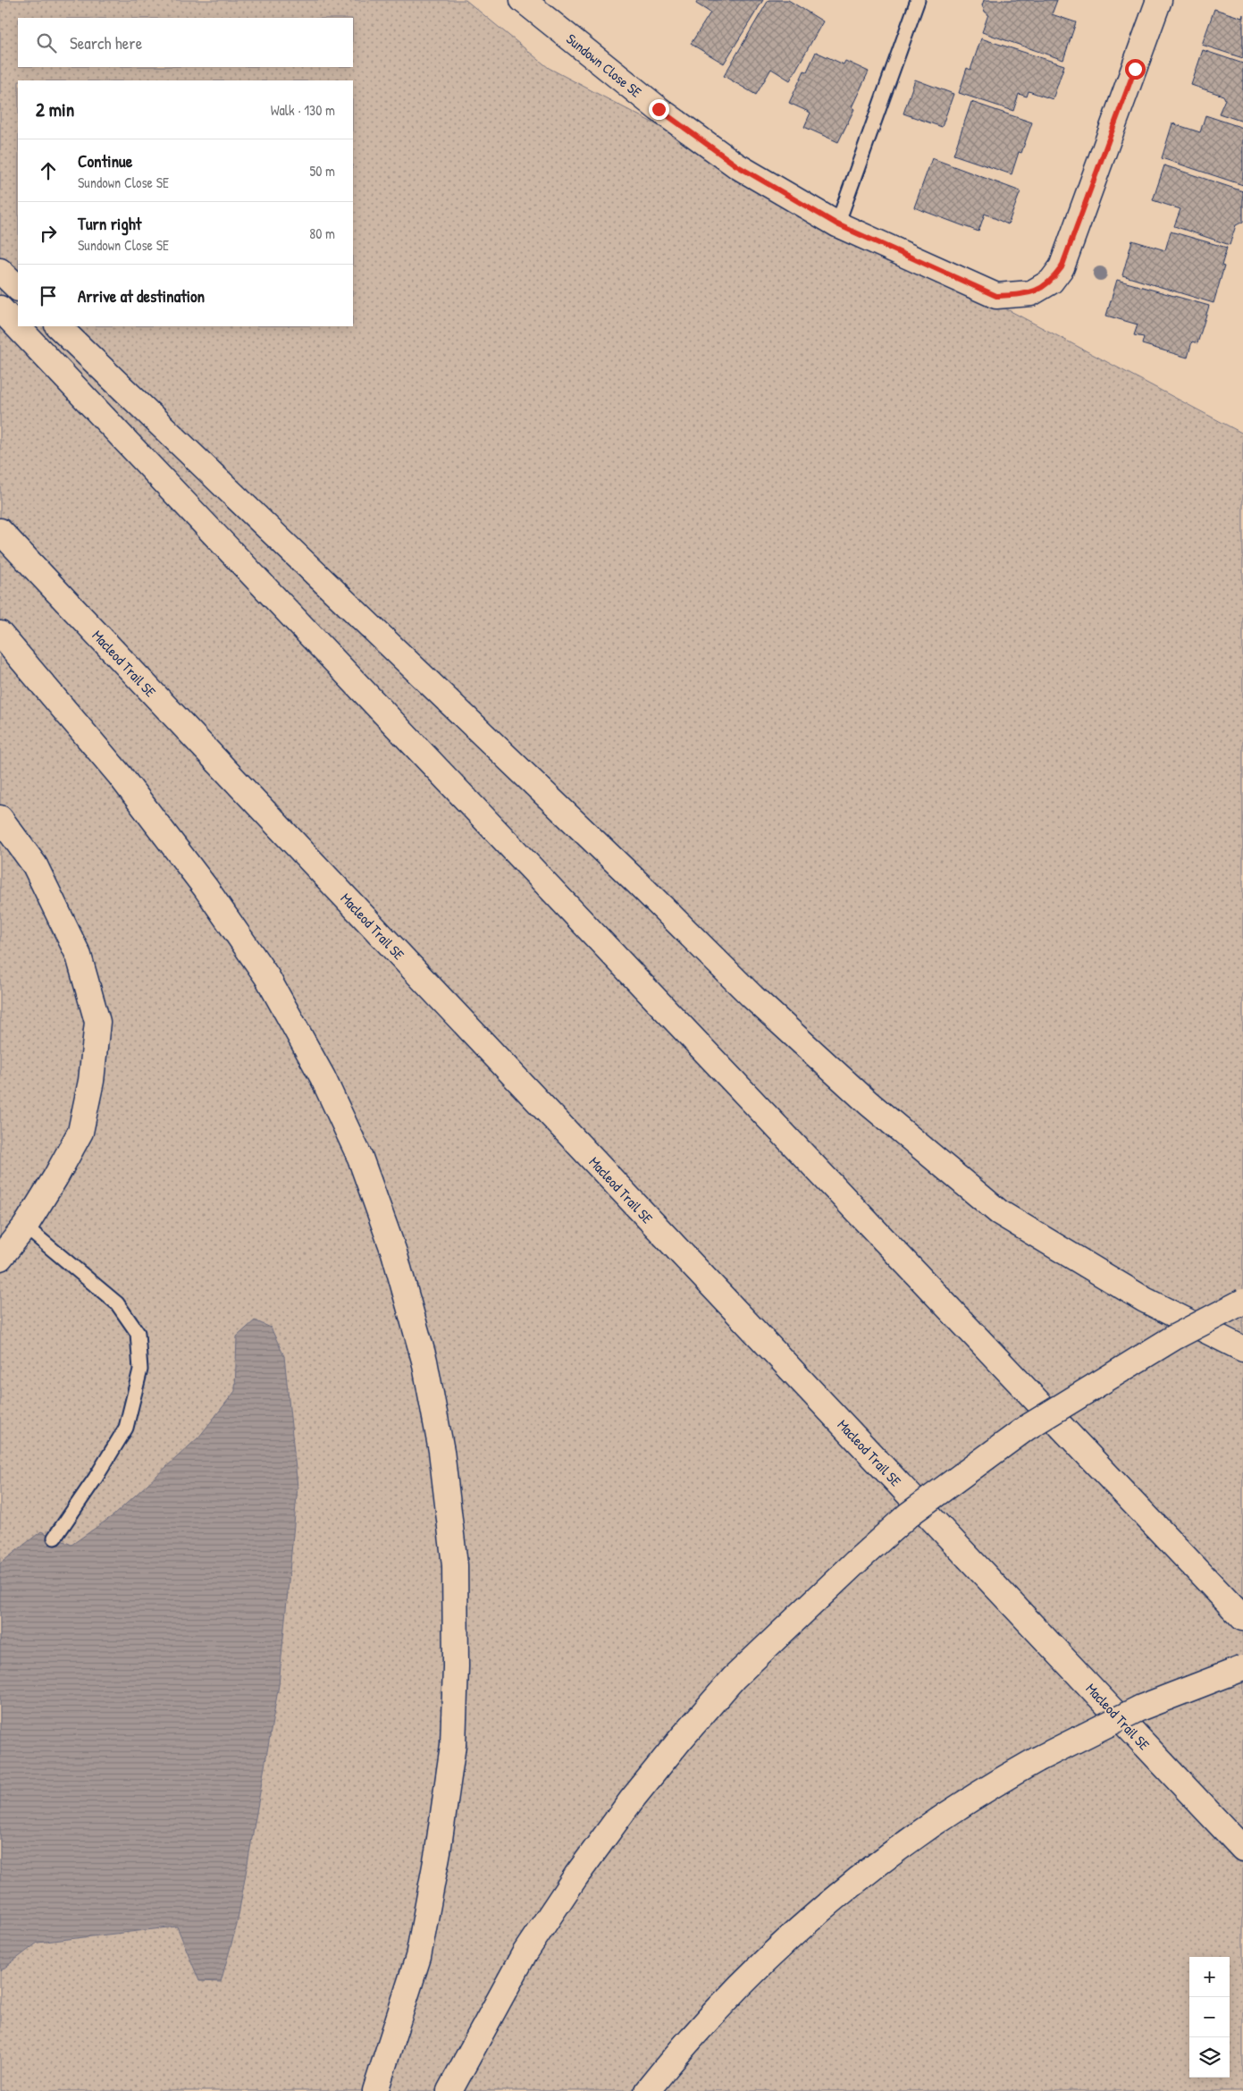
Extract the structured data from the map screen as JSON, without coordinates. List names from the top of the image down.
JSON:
{
  "streets": {
    "main road": ["Sundown Close SE", "Macleod Trail SE"]
  },
  "page": {
    "search": "Search here",
    "heading": ["2 min", "Walk · 130 m"],
    "list": [
      ["Continue", "Sundown Close SE", "50 m"],
      ["Turn right", "Sundown Close SE", "80 m"],
      "Arrive at destination"
    ],
    "map_buttons": ["+", "−"]
  }
}
